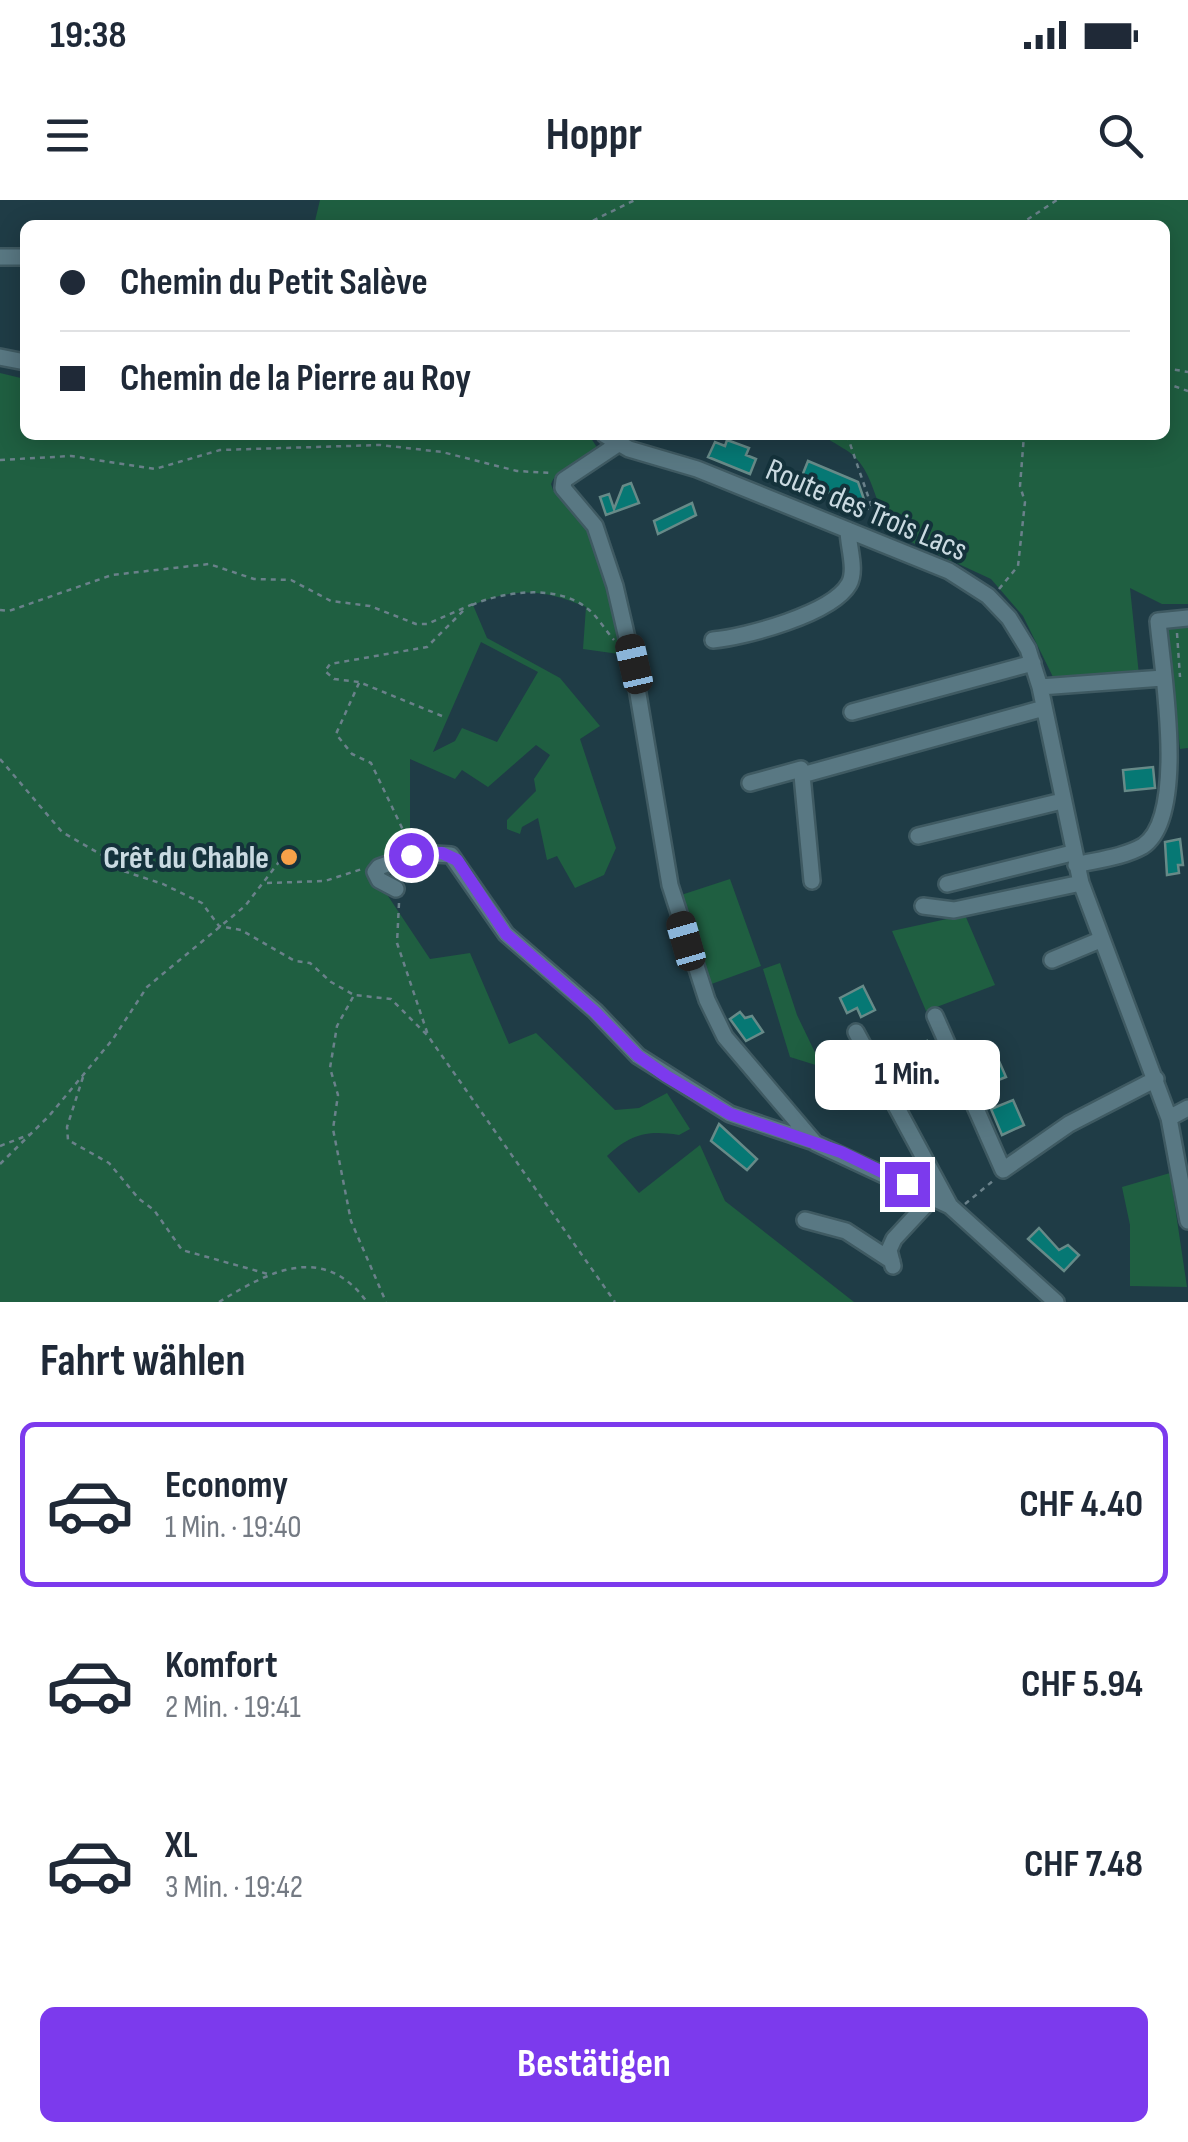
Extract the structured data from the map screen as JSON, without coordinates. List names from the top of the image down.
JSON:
{
  "streets": {
    "street": ["Route des Trois Lacs"]
  },
  "places": ["Crêt du Chable"],
  "page": {
    "status": "19:38",
    "header": "Hoppr",
    "banner": ["Chemin du Petit Salève", "Chemin de la Pierre au Roy"],
    "bubble": "1 Min.",
    "heading": "Fahrt wählen",
    "list": [
      {
        "name": "Economy",
        "note": "1 Min. · 19:40",
        "value": "CHF 4.40"
      },
      {
        "name": "Komfort",
        "note": "2 Min. · 19:41",
        "value": "CHF 5.94"
      },
      {
        "name": "XL",
        "note": "3 Min. · 19:42",
        "value": "CHF 7.48"
      }
    ],
    "buttons": "Bestätigen"
  }
}
